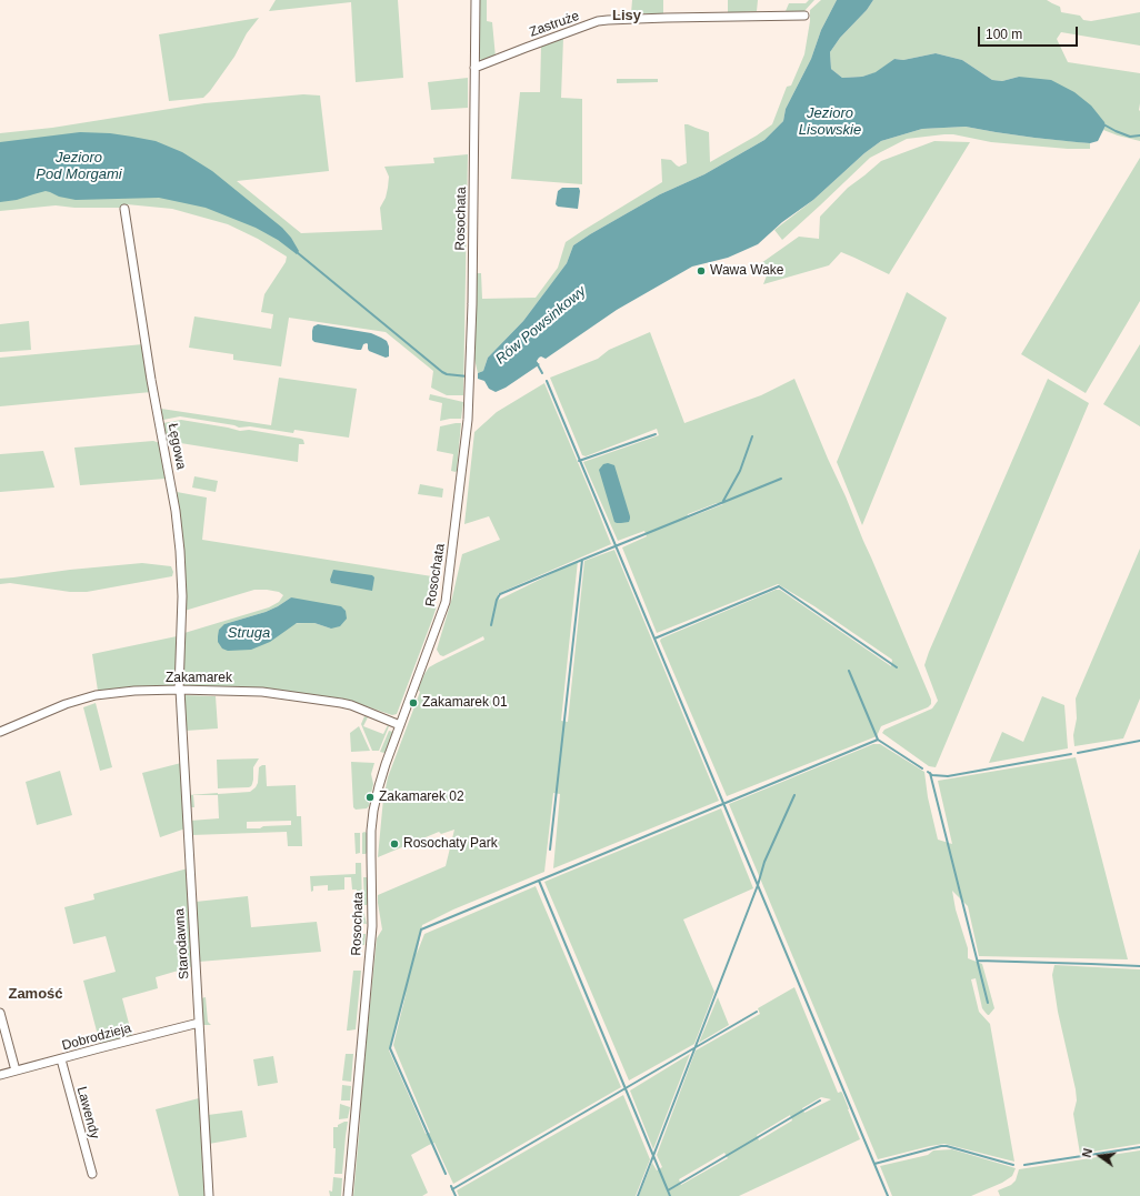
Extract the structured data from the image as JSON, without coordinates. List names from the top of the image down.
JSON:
{
  "streets": {
    "street": [
      "Zastruże",
      "Rosochata",
      "Łęgowa",
      "Zakamarek",
      "Starodawna",
      "Dobrodzieja",
      "Lawendy"
    ]
  },
  "crossings": [
    ["Zastruże", "Rosochata"],
    ["Rosochata", "Zakamarek"],
    ["Łęgowa", "Zakamarek"],
    ["Łęgowa", "Starodawna"],
    ["Zakamarek", "Starodawna"],
    ["Starodawna", "Dobrodzieja"],
    ["Dobrodzieja", "Lawendy"]
  ],
  "districts": ["Lisy", "Zamość"],
  "water": [
    "Jezioro Lisowskie",
    "Jezioro Pod Morgami",
    "Rów Powsinkowy",
    "Struga"
  ],
  "places": [
    "Wawa Wake",
    "Zakamarek 01",
    "Zakamarek 02",
    "Rosochaty Park"
  ],
  "scale_bar": "100 m",
  "north": "left"
}
